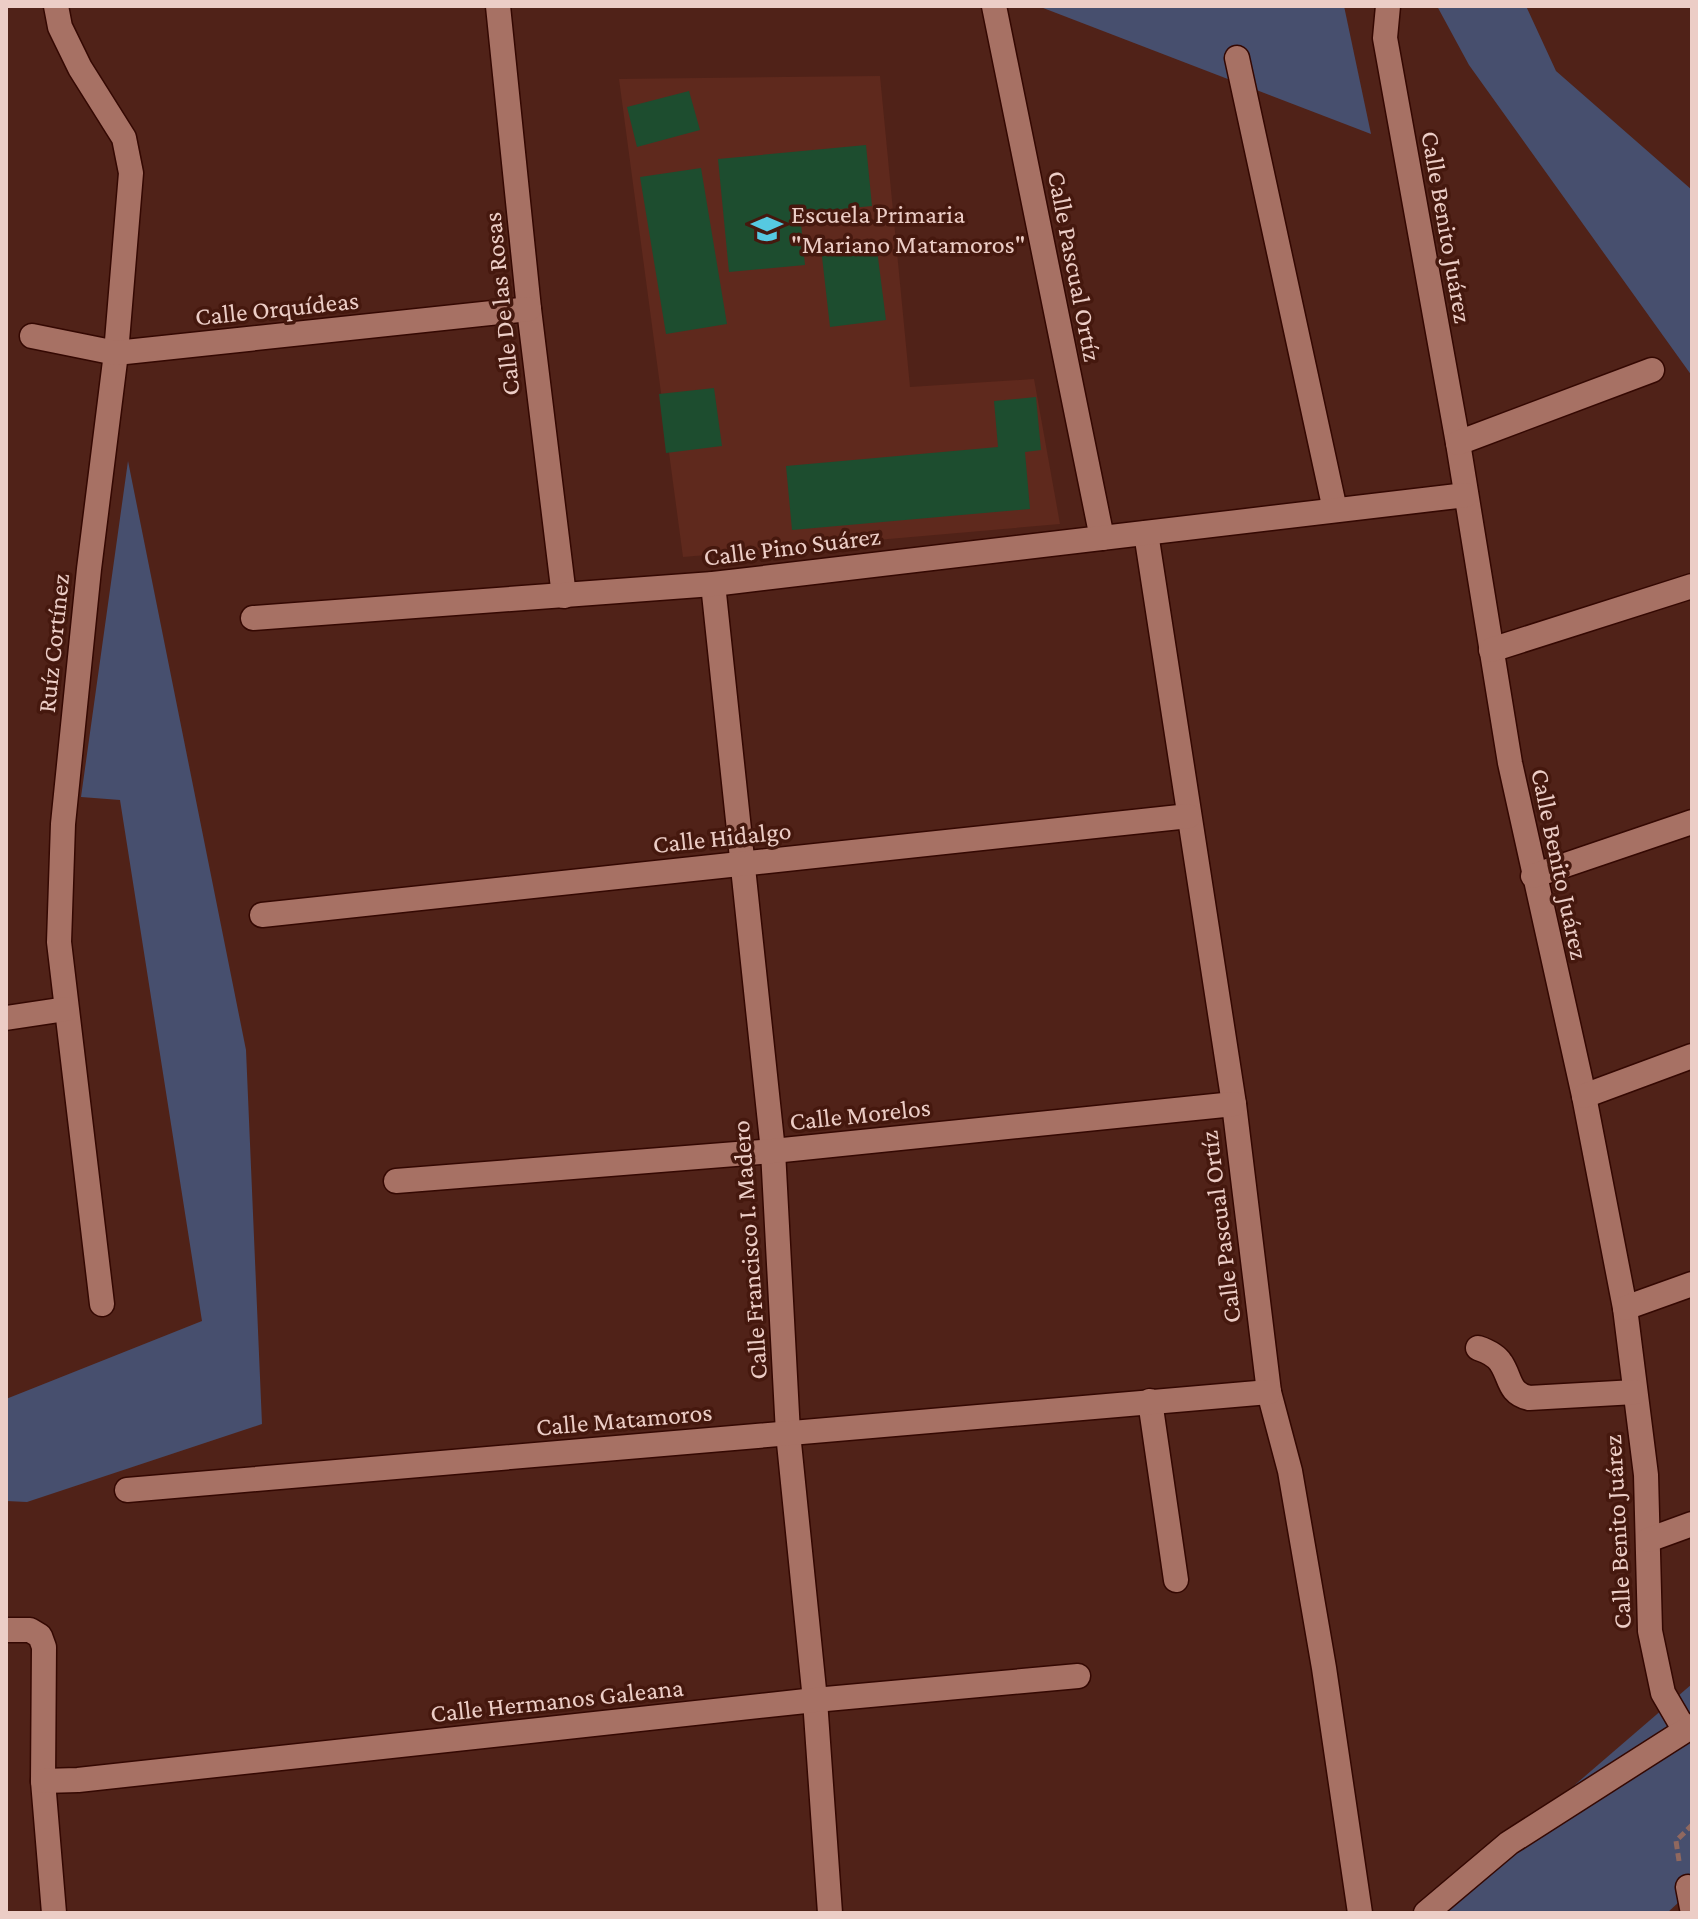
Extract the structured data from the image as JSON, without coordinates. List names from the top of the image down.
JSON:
{
  "streets": {
    "street": [
      "Calle Benito Juárez",
      "Calle Pascual Ortíz",
      "Calle De las Rosas",
      "Calle Orquídeas",
      "Calle Pino Suárez",
      "Ruíz Cortínez",
      "Calle Hidalgo",
      "Calle Morelos",
      "Calle Francisco I. Madero",
      "Calle Matamoros",
      "Calle Hermanos Galeana"
    ]
  },
  "crossings": [
    ["Calle Benito Juárez", "Calle Pino Suárez"],
    ["Calle Pascual Ortíz", "Calle Pino Suárez"],
    ["Calle Pascual Ortíz", "Calle Hidalgo"],
    ["Calle Pascual Ortíz", "Calle Morelos"],
    ["Calle Pascual Ortíz", "Calle Matamoros"],
    ["Calle De las Rosas", "Calle Orquídeas"],
    ["Calle De las Rosas", "Calle Pino Suárez"],
    ["Calle Orquídeas", "Ruíz Cortínez"],
    ["Calle Pino Suárez", "Calle Francisco I. Madero"],
    ["Calle Hidalgo", "Calle Francisco I. Madero"],
    ["Calle Morelos", "Calle Francisco I. Madero"],
    ["Calle Francisco I. Madero", "Calle Matamoros"],
    ["Calle Francisco I. Madero", "Calle Hermanos Galeana"]
  ],
  "places": {
    "school or university": ["Escuela Primaria \"Mariano Matamoros\""]
  }
}
